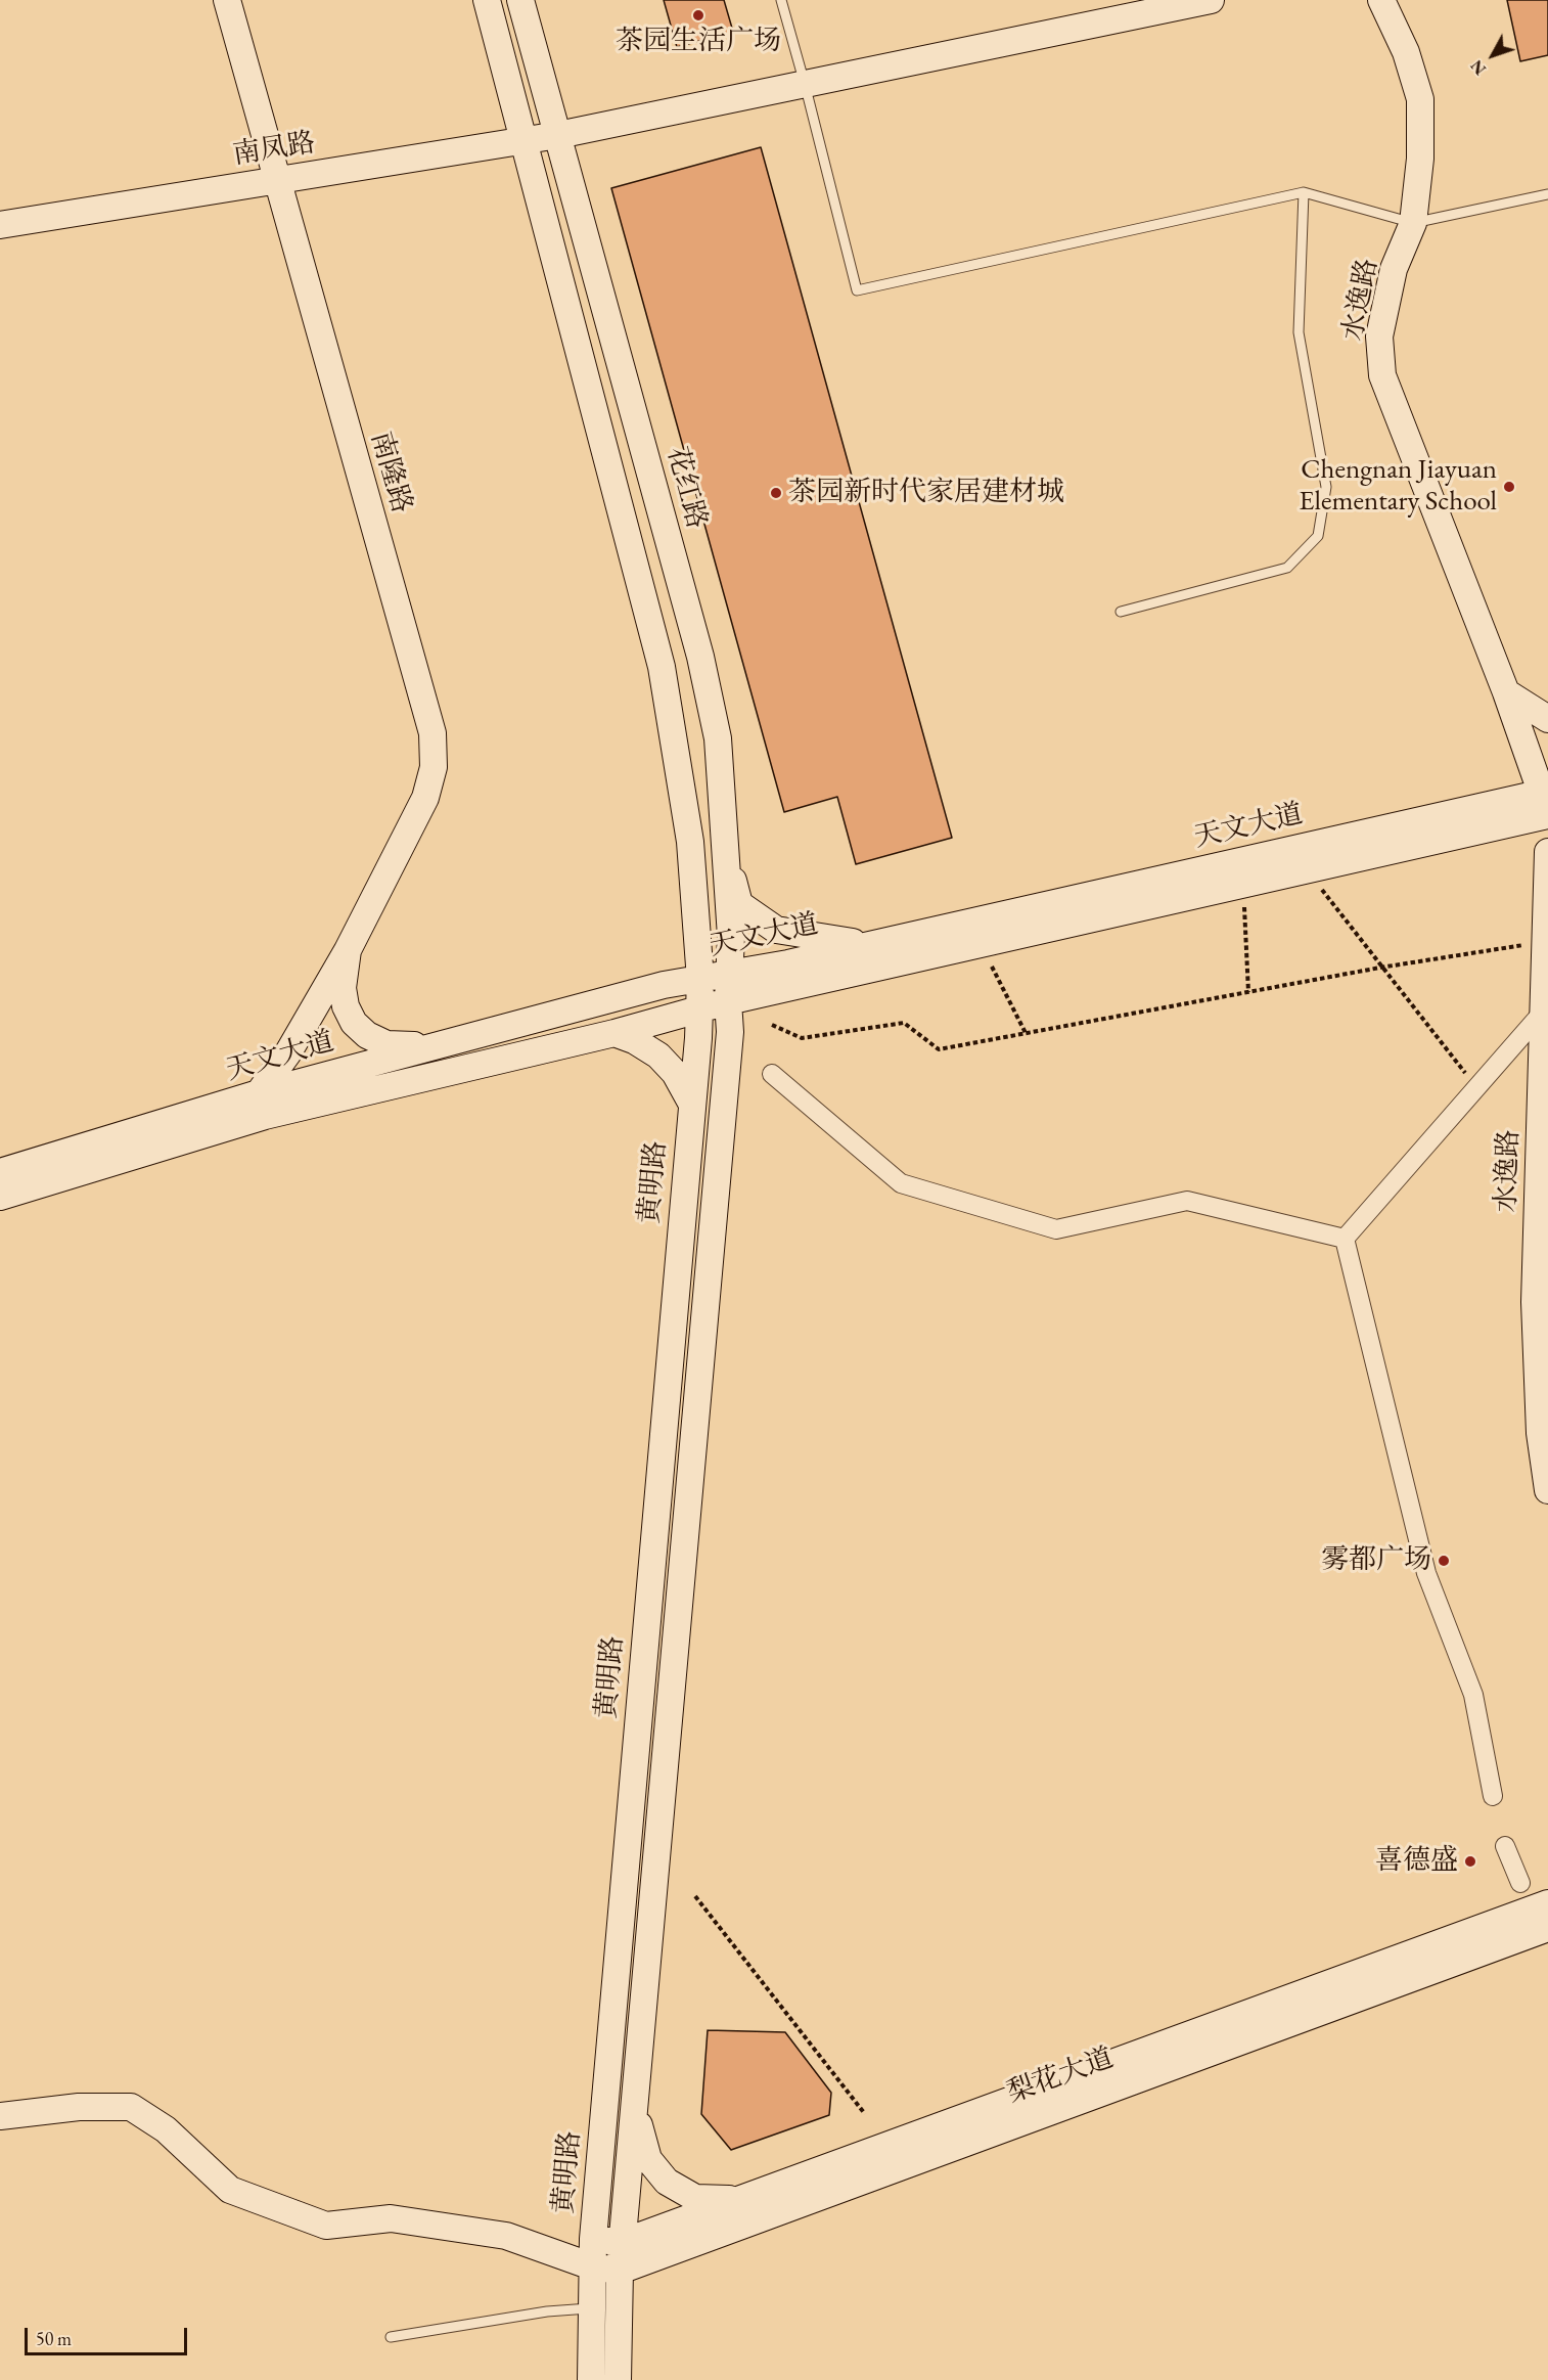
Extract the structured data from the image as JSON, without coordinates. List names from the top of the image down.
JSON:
{
  "streets": {
    "main road": [
      "南凤路",
      "水逸路",
      "南隆路",
      "花红路",
      "天文大道",
      "黄明路",
      "梨花大道"
    ]
  },
  "crossings": [
    ["南凤路", "南隆路"],
    ["南凤路", "花红路"],
    ["水逸路", "天文大道"],
    ["南隆路", "天文大道"],
    ["花红路", "天文大道"],
    ["天文大道", "黄明路"],
    ["黄明路", "梨花大道"]
  ],
  "places": [
    "茶园生活广场",
    "Chengnan Jiayuan Elementary School",
    "茶园新时代家居建材城",
    "雾都广场",
    "喜德盛"
  ],
  "scale_bar": "50 m",
  "north": "bottom left"
}
